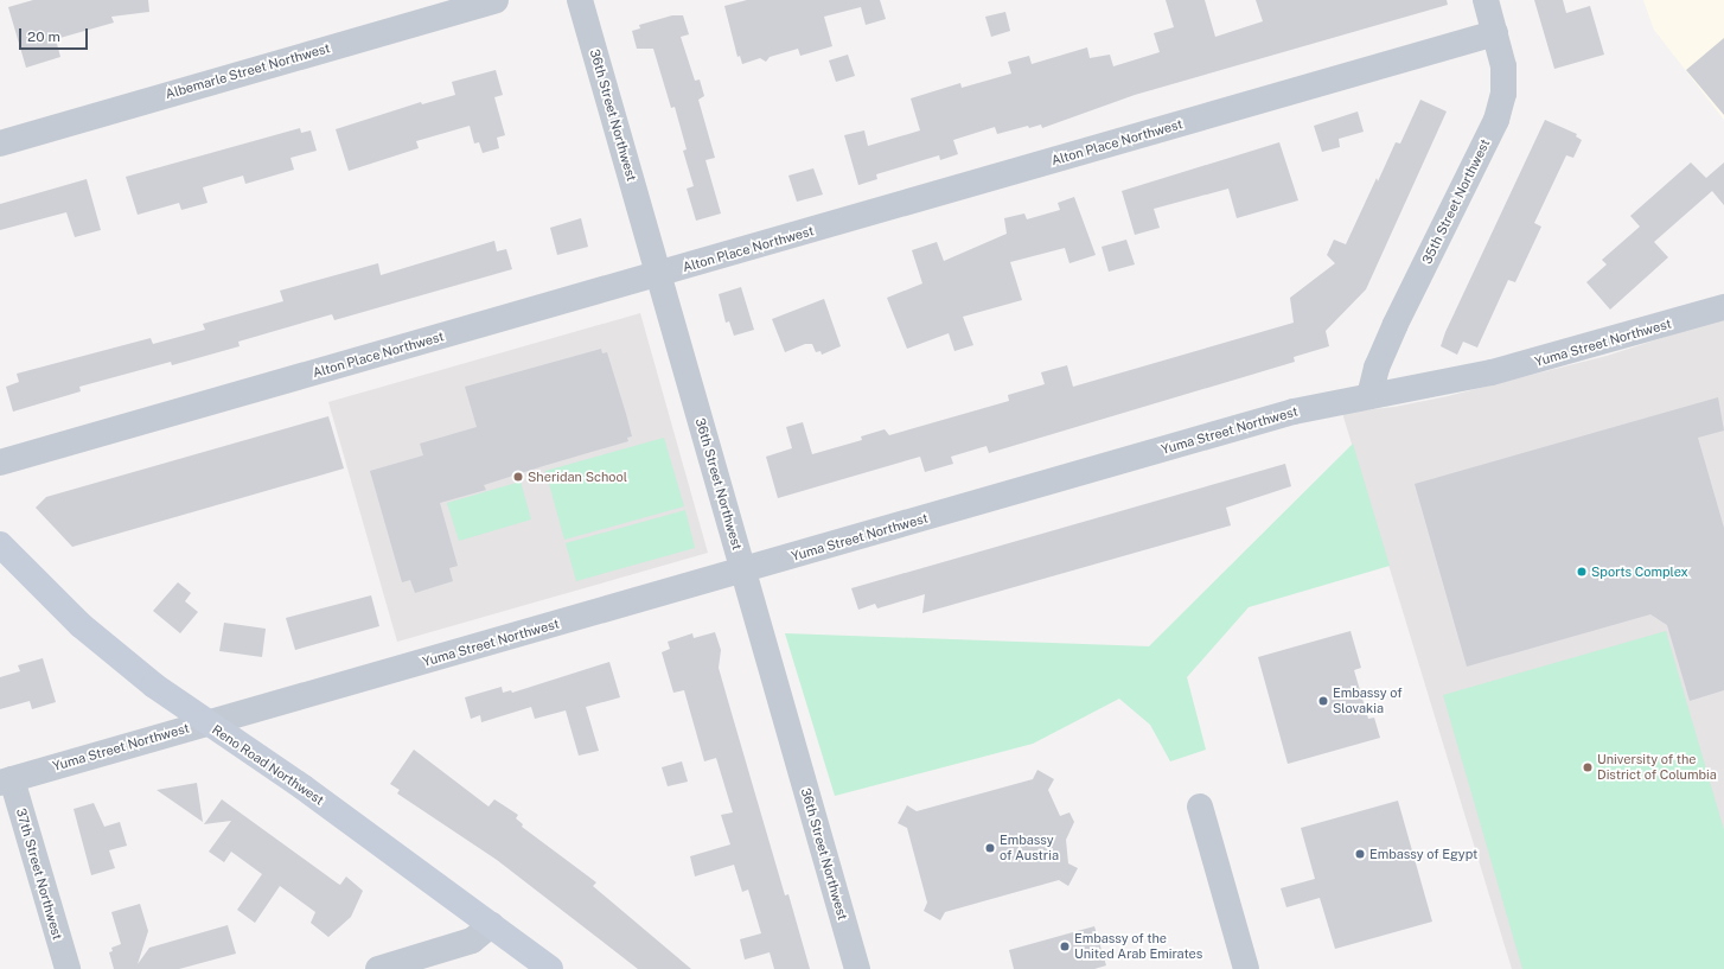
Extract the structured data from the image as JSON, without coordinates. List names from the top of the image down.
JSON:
{
  "streets": {
    "main road": ["Reno Road Northwest"],
    "street": [
      "Albemarle Street Northwest",
      "36th Street Northwest",
      "Alton Place Northwest",
      "35th Street Northwest",
      "Yuma Street Northwest",
      "37th Street Northwest"
    ]
  },
  "crossings": [
    ["36th Street Northwest", "Alton Place Northwest"],
    ["36th Street Northwest", "Yuma Street Northwest"],
    ["Alton Place Northwest", "35th Street Northwest"],
    ["35th Street Northwest", "Yuma Street Northwest"],
    ["Yuma Street Northwest", "Reno Road Northwest"],
    ["Yuma Street Northwest", "37th Street Northwest"]
  ],
  "places": [
    "Sheridan School",
    "Sports Complex",
    "Embassy of Slovakia",
    "University of the District of Columbia",
    "Embassy of Austria",
    "Embassy of Egypt",
    "Embassy of the United Arab Emirates"
  ],
  "scale_bar": "20 m"
}
